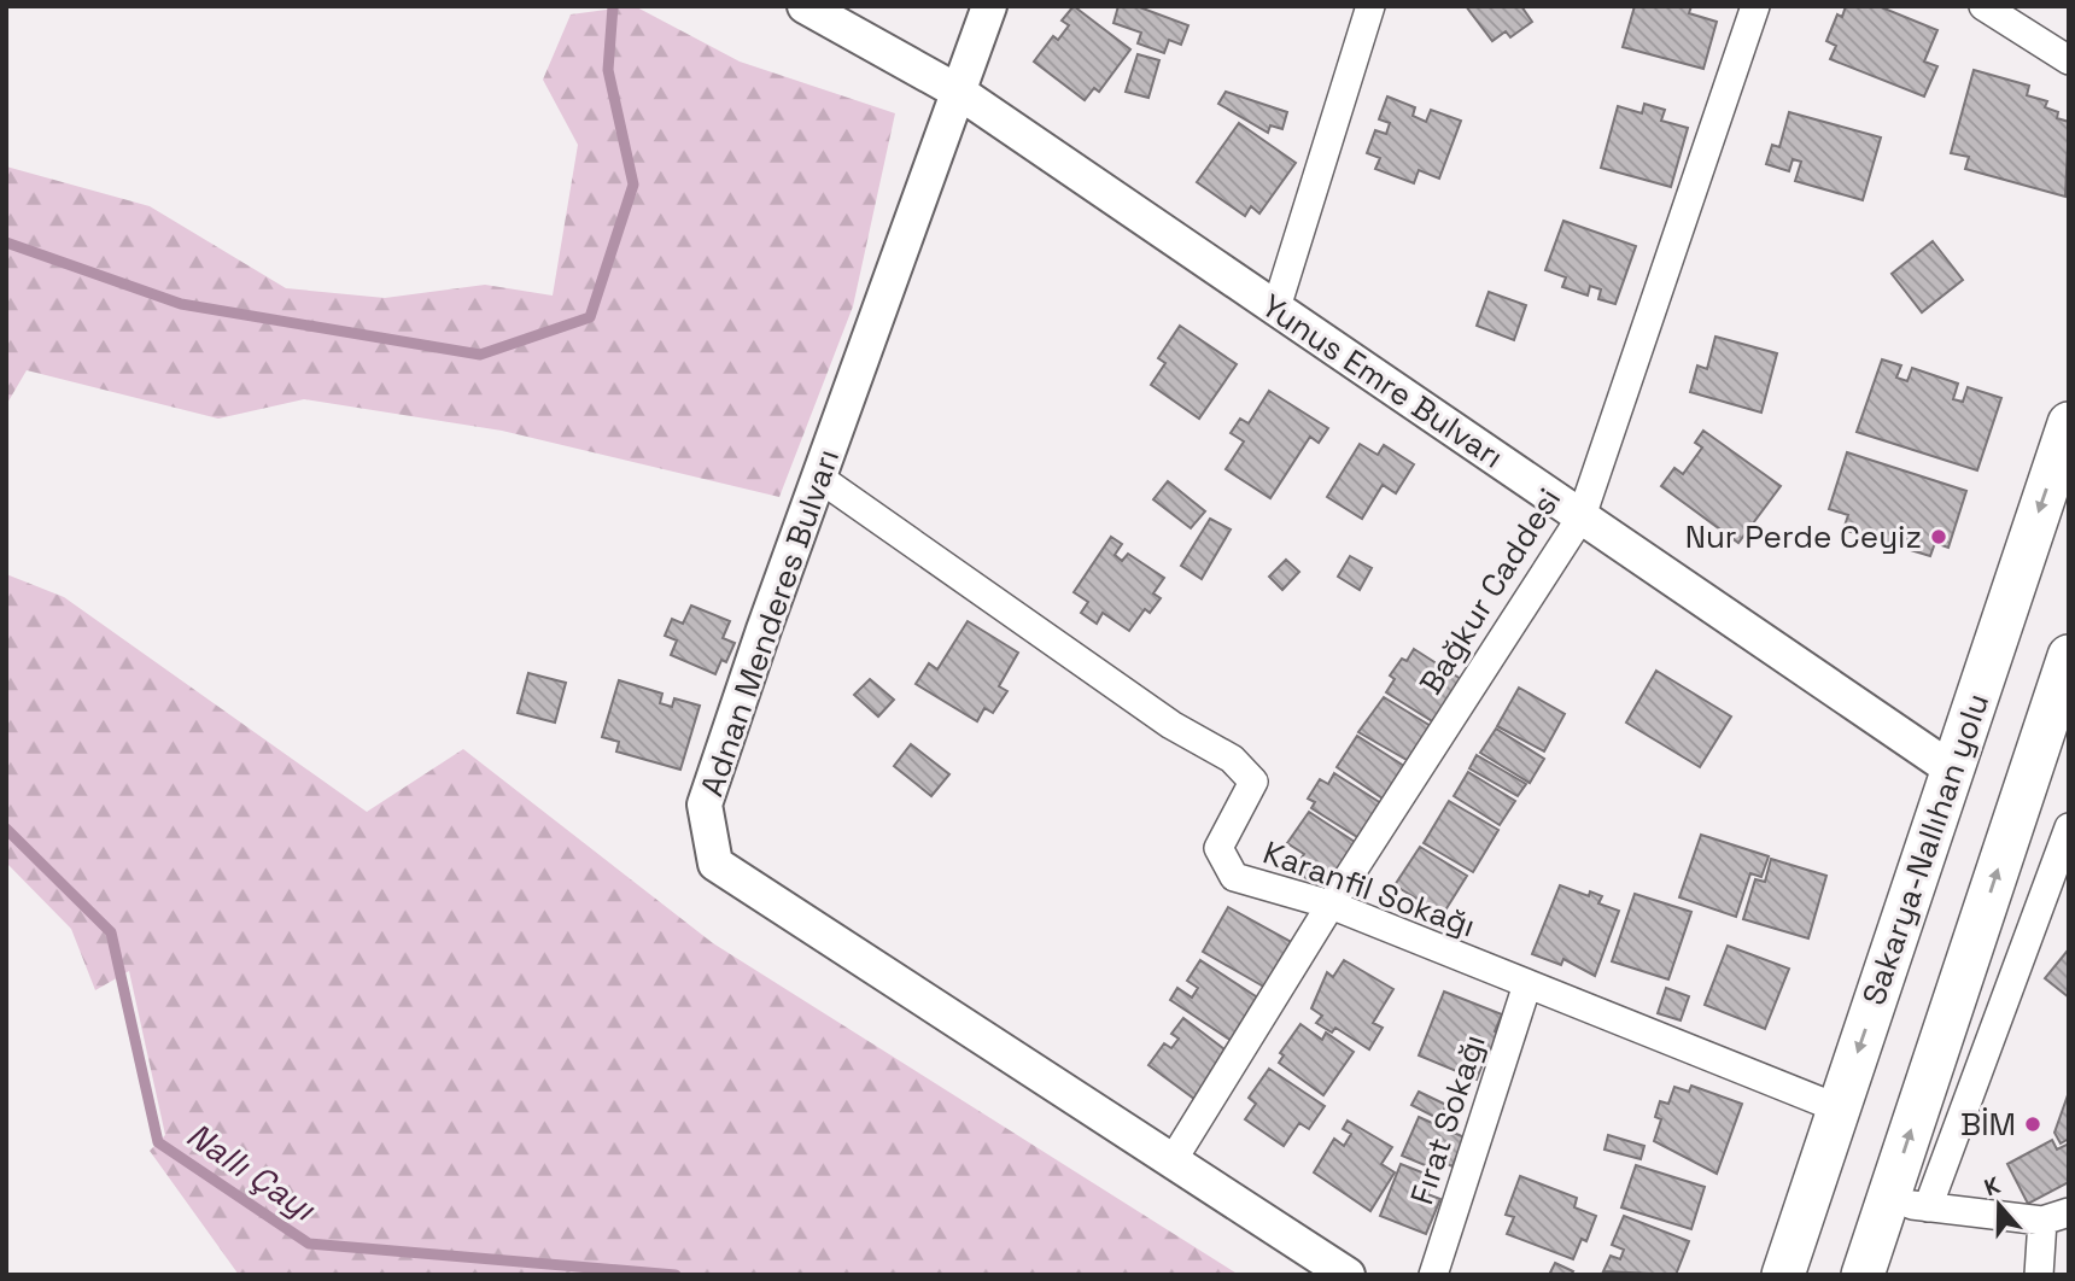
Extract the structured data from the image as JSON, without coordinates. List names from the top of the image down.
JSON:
{
  "streets": {
    "main road": ["Sakarya-Nallıhan yolu"],
    "street": [
      "Yunus Emre Bulvarı",
      "Bağkur Caddesi",
      "Adnan Menderes Bulvarı",
      "Karanfil Sokağı",
      "Fırat Sokağı"
    ]
  },
  "crossings": [
    ["Yunus Emre Bulvarı", "Bağkur Caddesi"],
    ["Yunus Emre Bulvarı", "Adnan Menderes Bulvarı"],
    ["Yunus Emre Bulvarı", "Sakarya-Nallıhan yolu"],
    ["Bağkur Caddesi", "Adnan Menderes Bulvarı"],
    ["Bağkur Caddesi", "Karanfil Sokağı"],
    ["Adnan Menderes Bulvarı", "Karanfil Sokağı"],
    ["Sakarya-Nallıhan yolu", "Karanfil Sokağı"],
    ["Karanfil Sokağı", "Fırat Sokağı"]
  ],
  "water": ["Nallı Çayı"],
  "places": ["Nur Perde Ceyiz", "BİM"],
  "north": "top"
}
